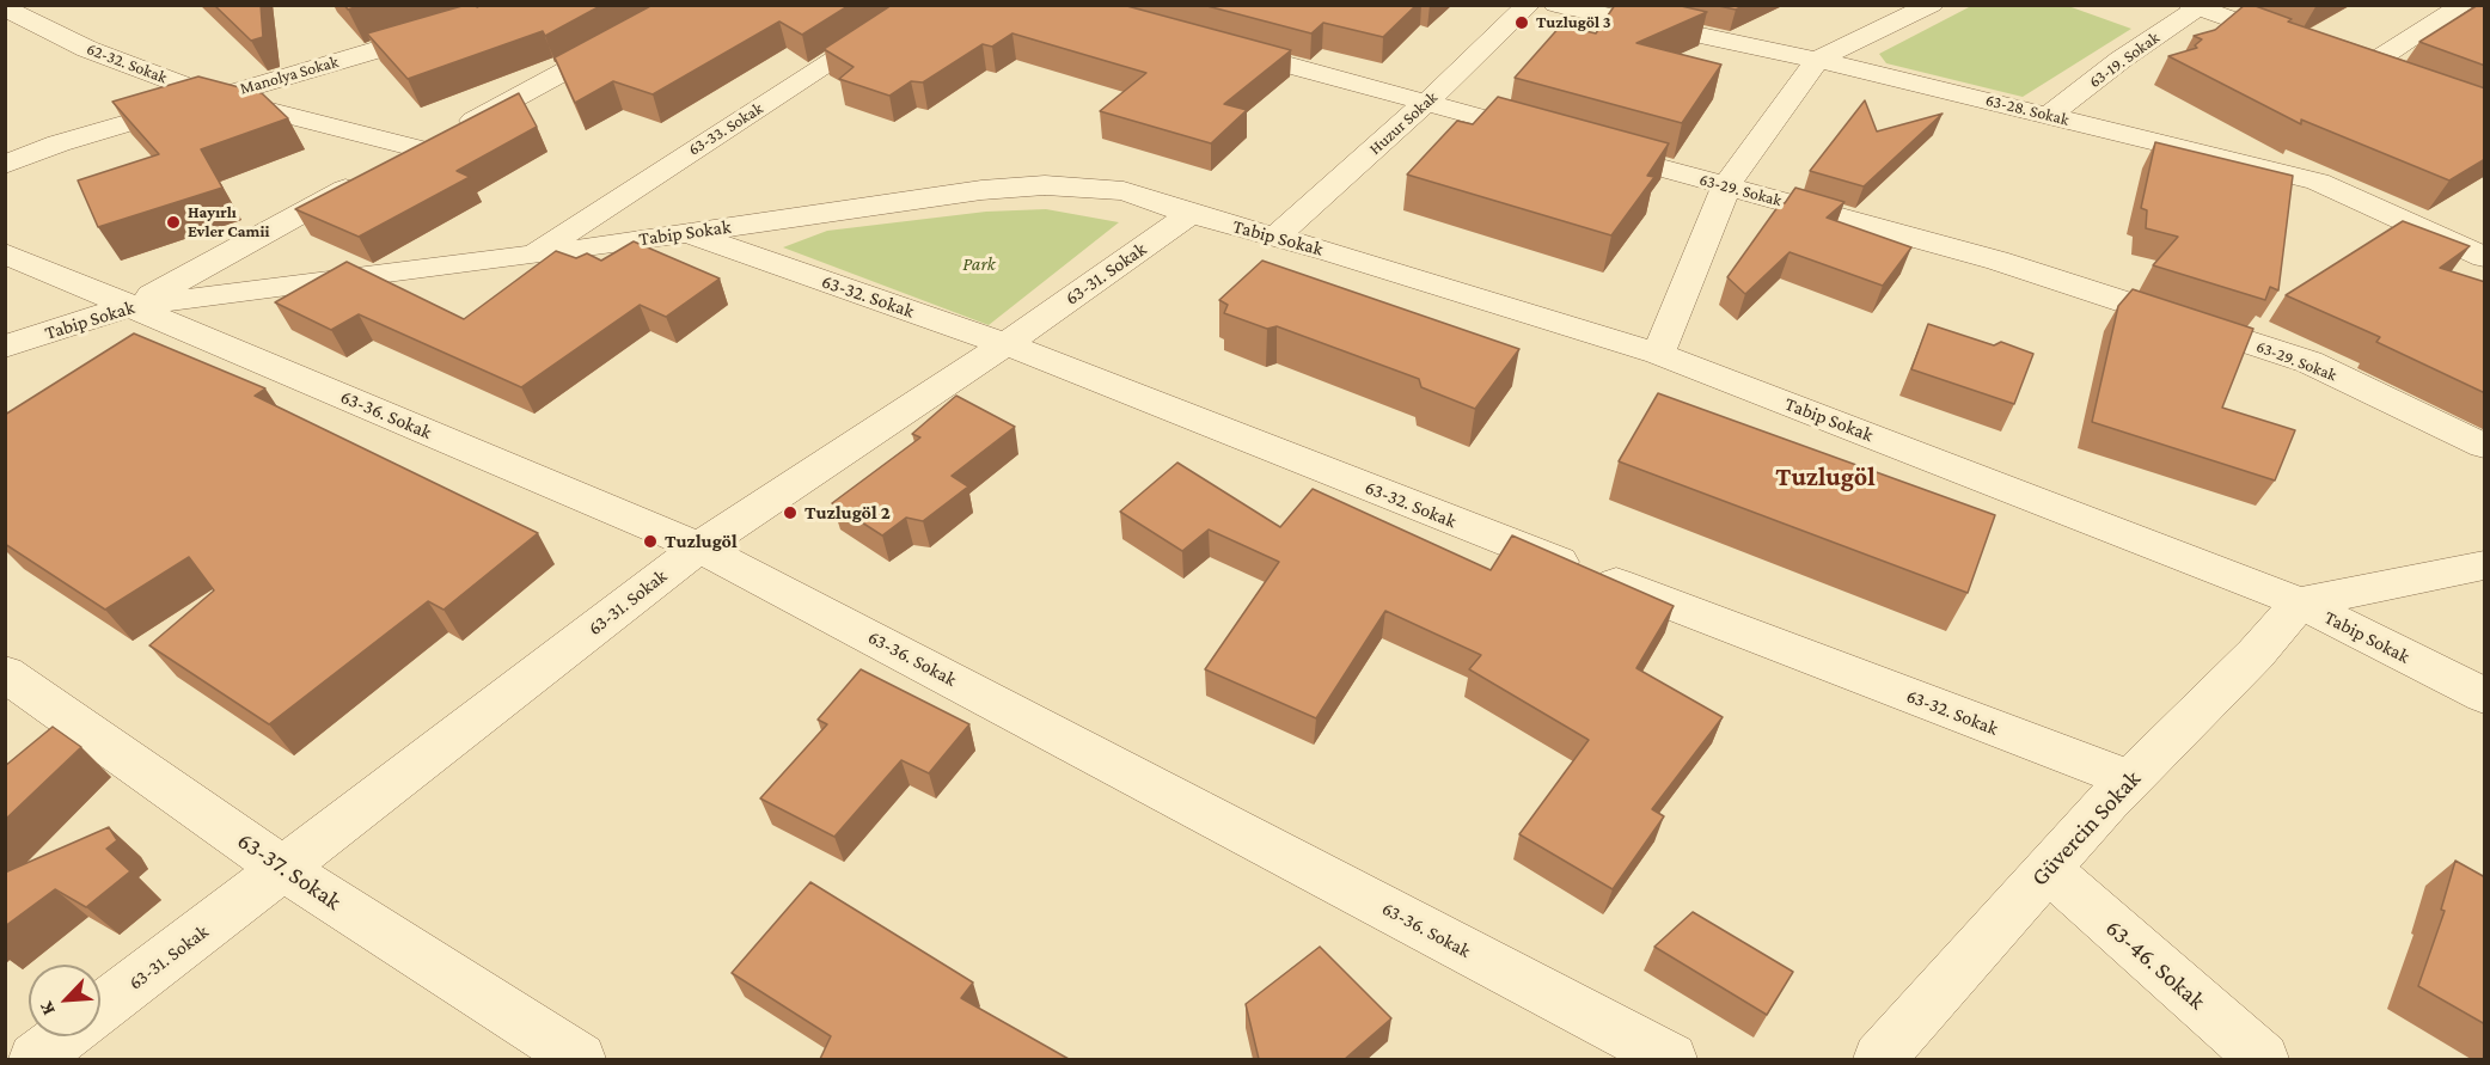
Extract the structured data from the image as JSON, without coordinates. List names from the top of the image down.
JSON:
{
  "streets": {
    "street": [
      "63-19. Sokak",
      "62-32. Sokak",
      "Manolya Sokak",
      "63-28. Sokak",
      "Huzur Sokak",
      "63-33. Sokak",
      "63-29. Sokak",
      "Tabip Sokak",
      "63-31. Sokak",
      "63-32. Sokak",
      "63-36. Sokak",
      "Güvercin Sokak",
      "63-37. Sokak",
      "63-46. Sokak"
    ]
  },
  "crossings": [
    ["63-19. Sokak", "63-28. Sokak"],
    ["62-32. Sokak", "Manolya Sokak"],
    ["Huzur Sokak", "63-29. Sokak"],
    ["Huzur Sokak", "Tabip Sokak"],
    ["63-33. Sokak", "Tabip Sokak"],
    ["Tabip Sokak", "63-31. Sokak"],
    ["Tabip Sokak", "63-32. Sokak"],
    ["Tabip Sokak", "63-36. Sokak"],
    ["Tabip Sokak", "Güvercin Sokak"],
    ["63-31. Sokak", "63-32. Sokak"],
    ["63-31. Sokak", "63-36. Sokak"],
    ["63-31. Sokak", "63-37. Sokak"],
    ["63-32. Sokak", "Güvercin Sokak"],
    ["Güvercin Sokak", "63-46. Sokak"]
  ],
  "districts": ["Tuzlugöl"],
  "parks": ["Park"],
  "places": [
    "Tuzlugöl 3",
    "Hayırlı Evler Camii",
    "Tuzlugöl 2",
    "Tuzlugöl"
  ],
  "north": "bottom left"
}
